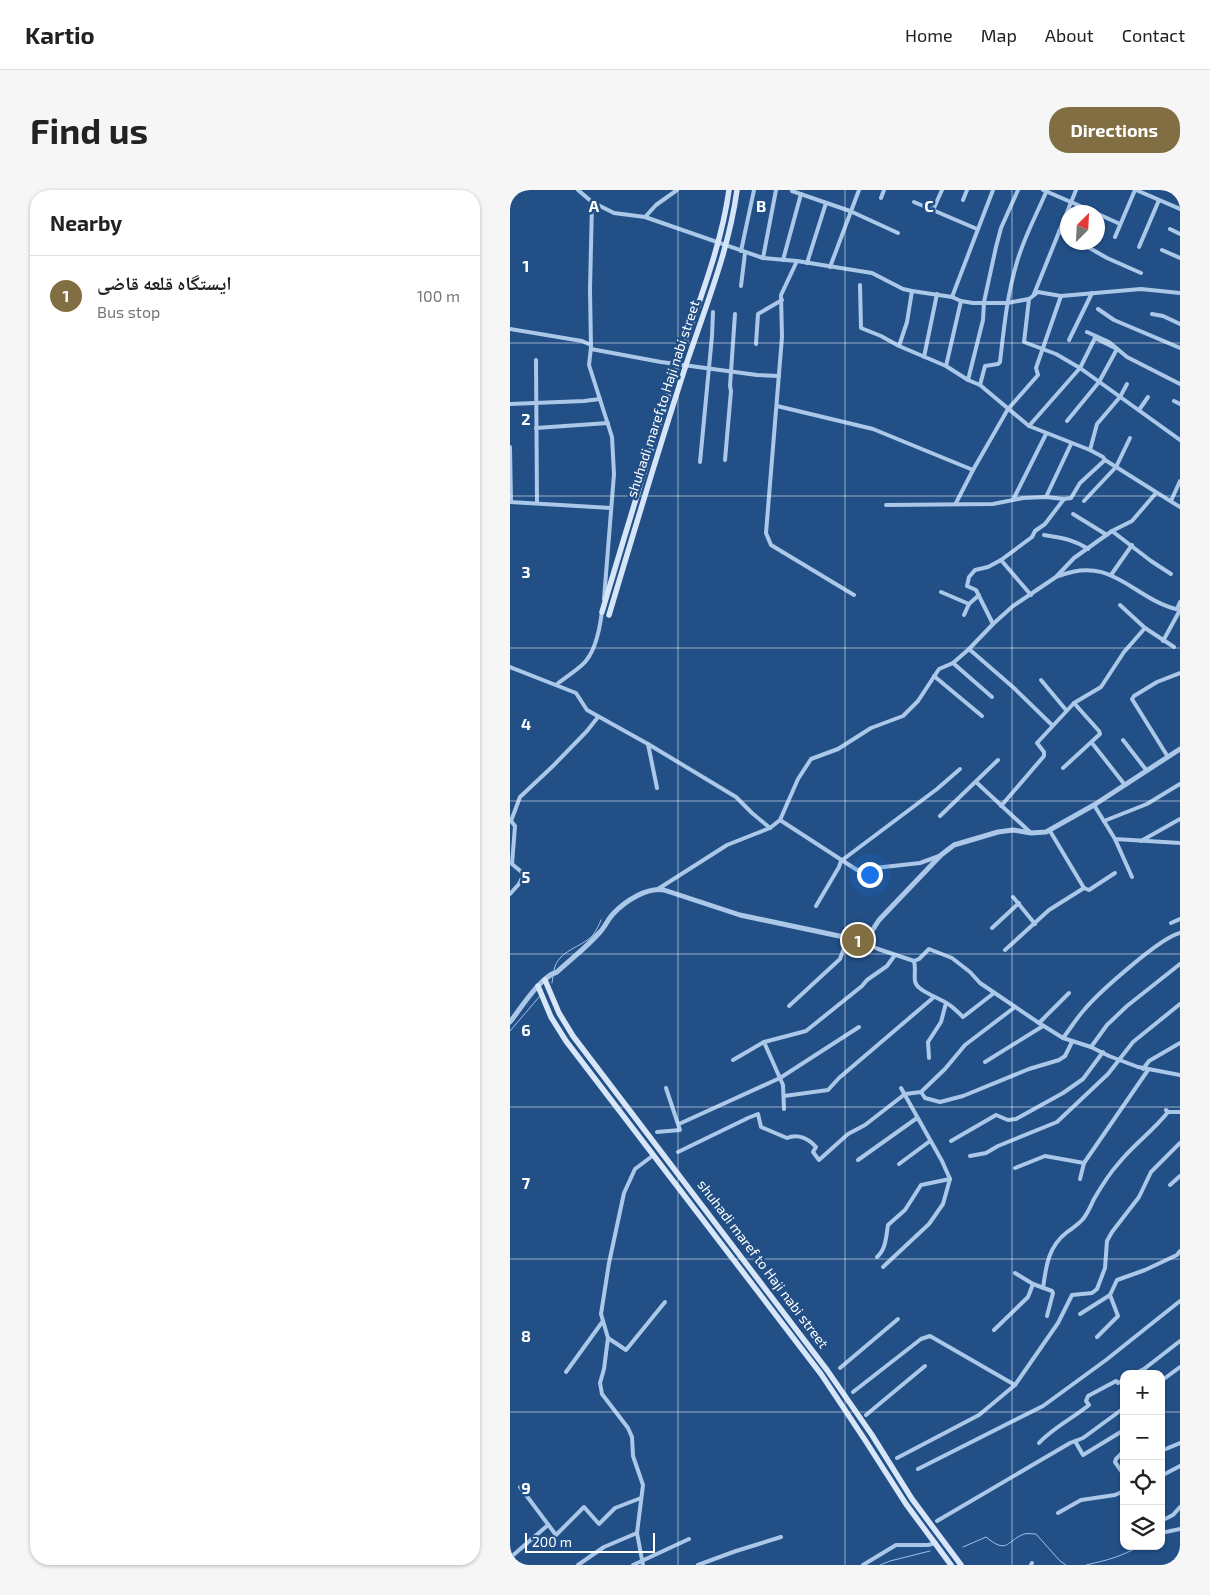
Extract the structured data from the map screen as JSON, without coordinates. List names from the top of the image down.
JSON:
{
  "streets": {
    "main road": ["shuhadi maref to Haji nabi street"]
  },
  "scale_bar": "200 m",
  "north": "top right",
  "page": {
    "header": "Kartio",
    "nav": [
      "Home",
      "Map",
      "About",
      "Contact"
    ],
    "buttons": "Directions",
    "title": "Find us",
    "heading": "Nearby",
    "list": [
      {
        "mark": "1",
        "name": "ایستگاه قلعه قاضی",
        "note": "Bus stop",
        "value": "100 m"
      }
    ],
    "pins": "1",
    "map_buttons": ["+", "−"],
    "scale": "200 m"
  },
  "grid": {
    "columns": ["A", "B", "C"],
    "rows": [
      "1",
      "2",
      "3",
      "4",
      "5",
      "6",
      "7",
      "8",
      "9"
    ]
  }
}
